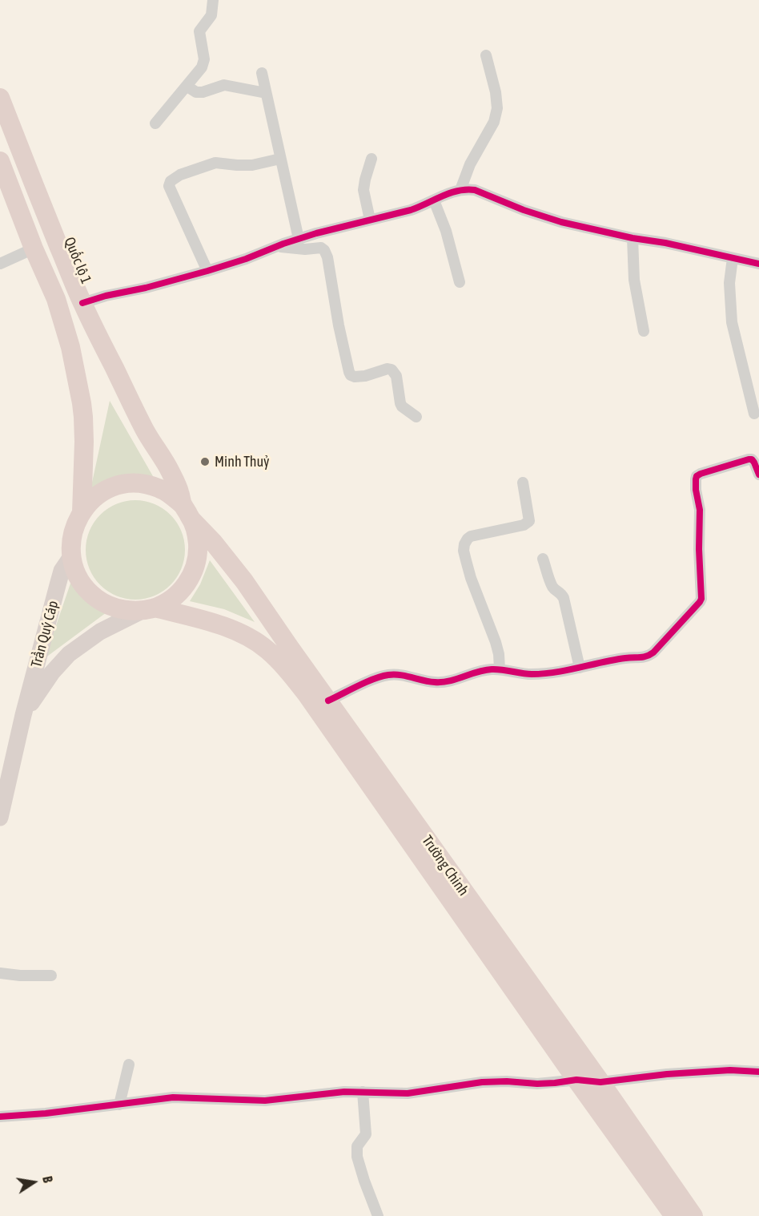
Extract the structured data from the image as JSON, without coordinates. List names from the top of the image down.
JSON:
{
  "streets": {
    "highway": ["Quốc lộ 1", "Trường Chinh"],
    "main road": ["Trần Quý Cáp"]
  },
  "crossings": [
    ["Quốc lộ 1", "Trần Quý Cáp"],
    ["Quốc lộ 1", "Trường Chinh"],
    ["Trần Quý Cáp", "Trường Chinh"]
  ],
  "places": ["Minh Thuỷ"],
  "north": "right"
}
